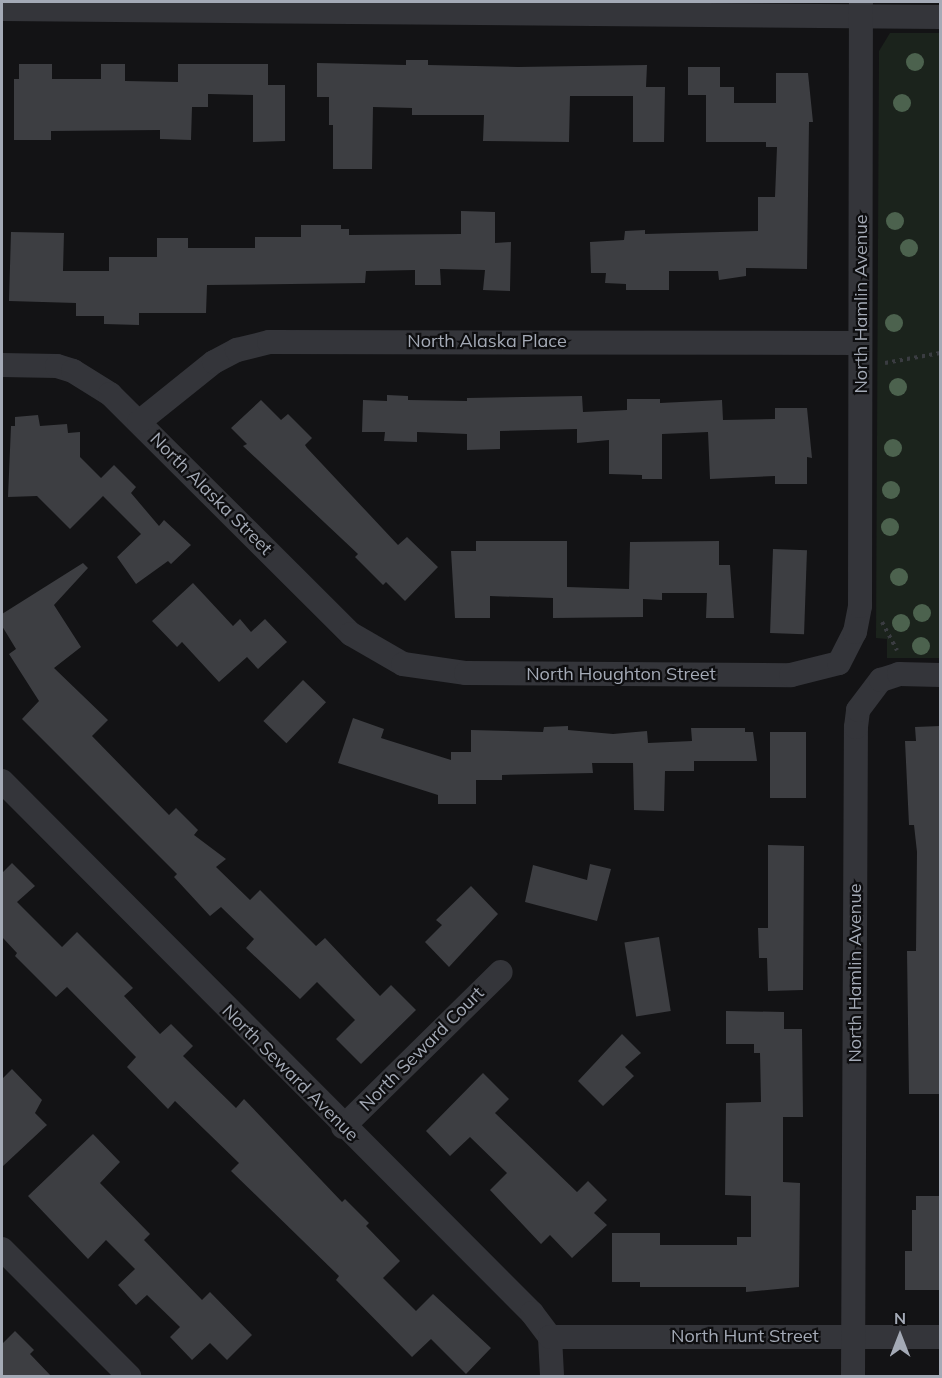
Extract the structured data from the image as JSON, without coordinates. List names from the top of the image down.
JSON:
{
  "streets": {
    "street": [
      "North Hamlin Avenue",
      "North Alaska Place",
      "North Alaska Street",
      "North Houghton Street",
      "North Seward Court",
      "North Seward Avenue",
      "North Hunt Street"
    ]
  },
  "crossings": [
    ["North Hamlin Avenue", "North Alaska Place"],
    ["North Hamlin Avenue", "North Houghton Street"],
    ["North Hamlin Avenue", "North Hunt Street"],
    ["North Alaska Place", "North Alaska Street"],
    ["North Alaska Street", "North Houghton Street"],
    ["North Seward Court", "North Seward Avenue"],
    ["North Seward Avenue", "North Hunt Street"]
  ],
  "north": "top"
}
